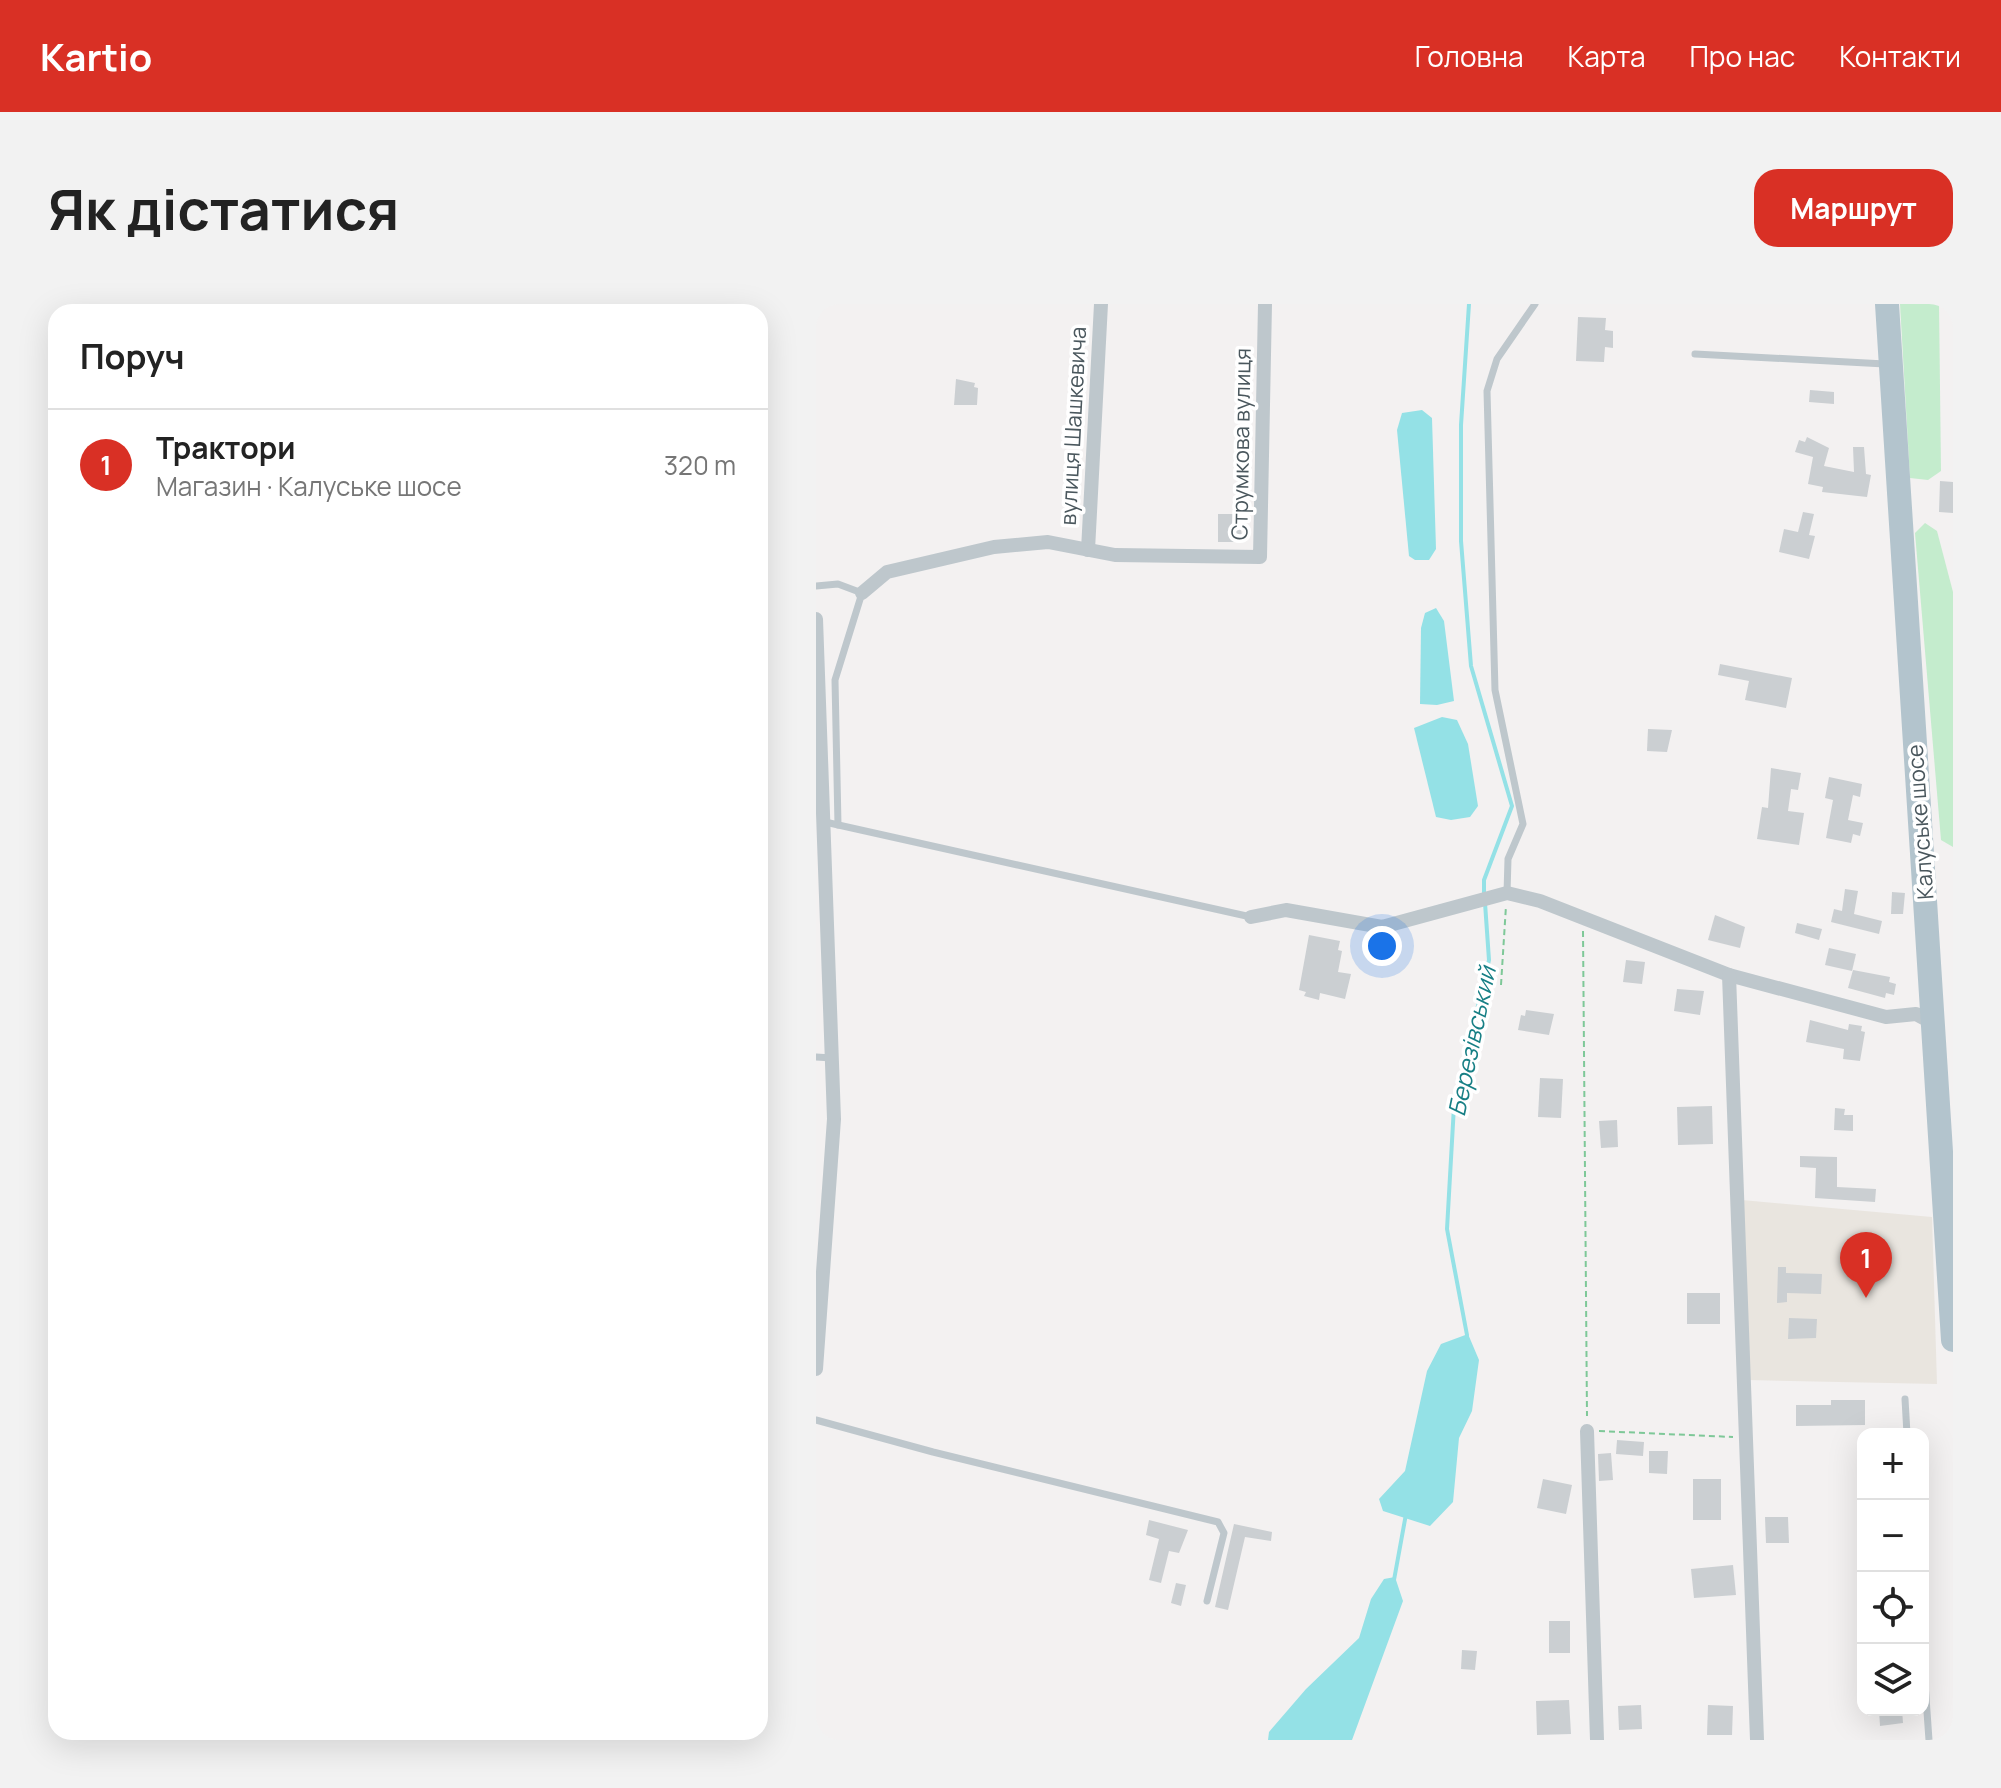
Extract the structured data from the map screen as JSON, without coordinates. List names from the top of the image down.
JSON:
{
  "streets": {
    "main road": ["Калуське шосе"],
    "street": ["вулиця Шашкевича", "Струмкова вулиця"]
  },
  "crossings": [
    ["вулиця Шашкевича", "Струмкова вулиця"]
  ],
  "water": ["Березівський"],
  "page": {
    "header": "Kartio",
    "nav": [
      "Головна",
      "Карта",
      "Про нас",
      "Контакти"
    ],
    "buttons": "Маршрут",
    "title": "Як дістатися",
    "heading": "Поруч",
    "list": [
      {
        "mark": "1",
        "name": "Трактори",
        "note": "Магазин · Калуське шосе",
        "value": "320 m"
      }
    ],
    "pins": "1",
    "map_buttons": ["+", "−"]
  }
}
